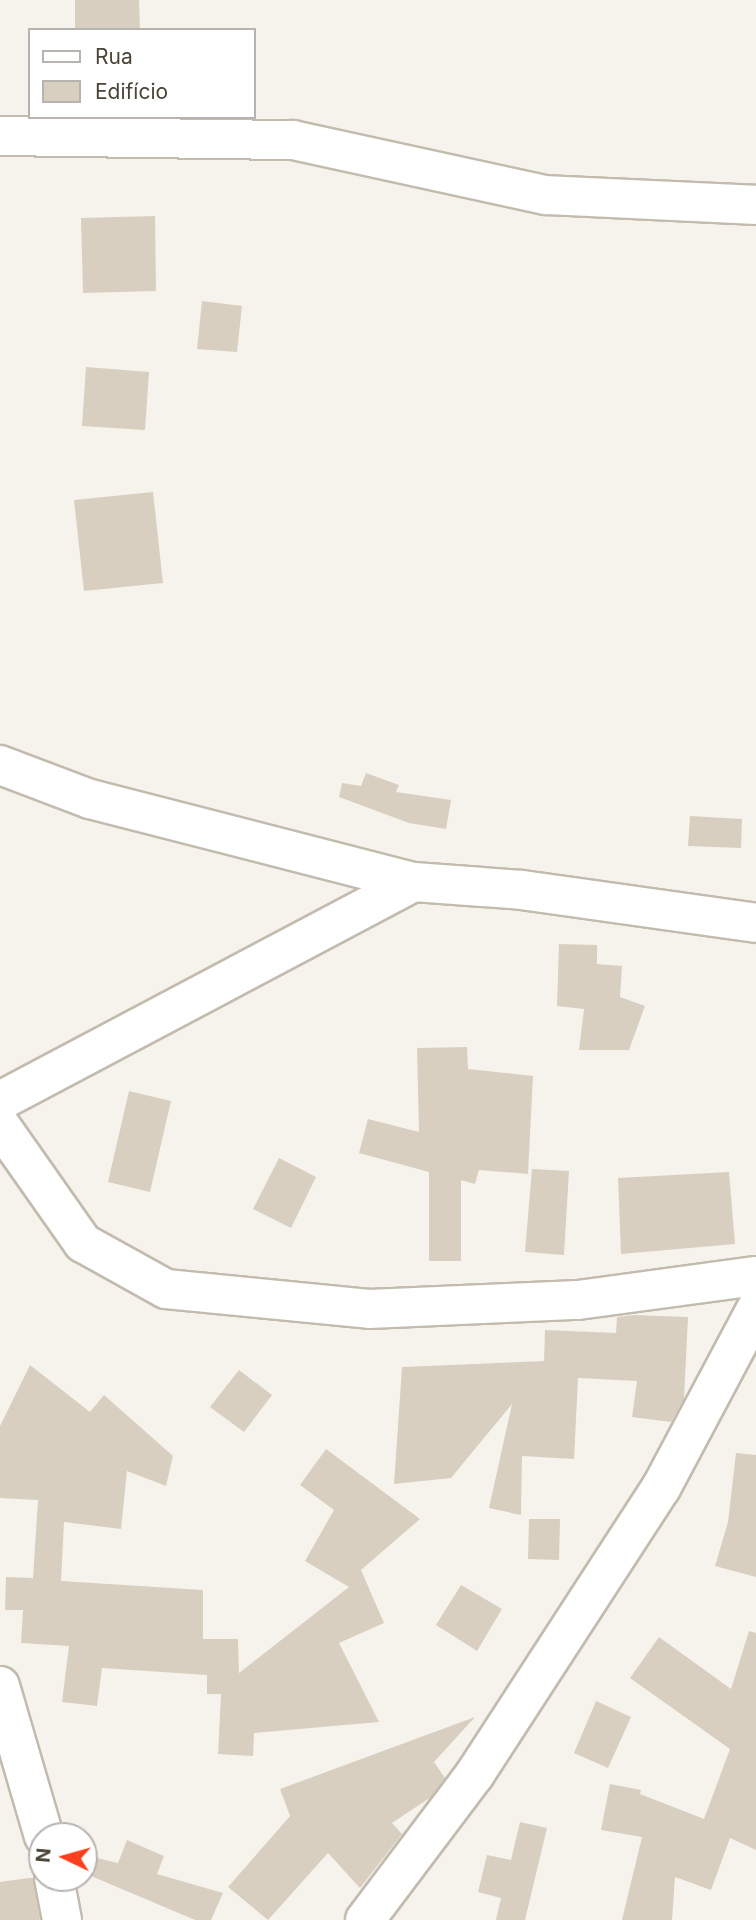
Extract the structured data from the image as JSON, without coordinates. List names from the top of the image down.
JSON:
{
  "legend": ["Rua", "Edifício"],
  "north": "left"
}
